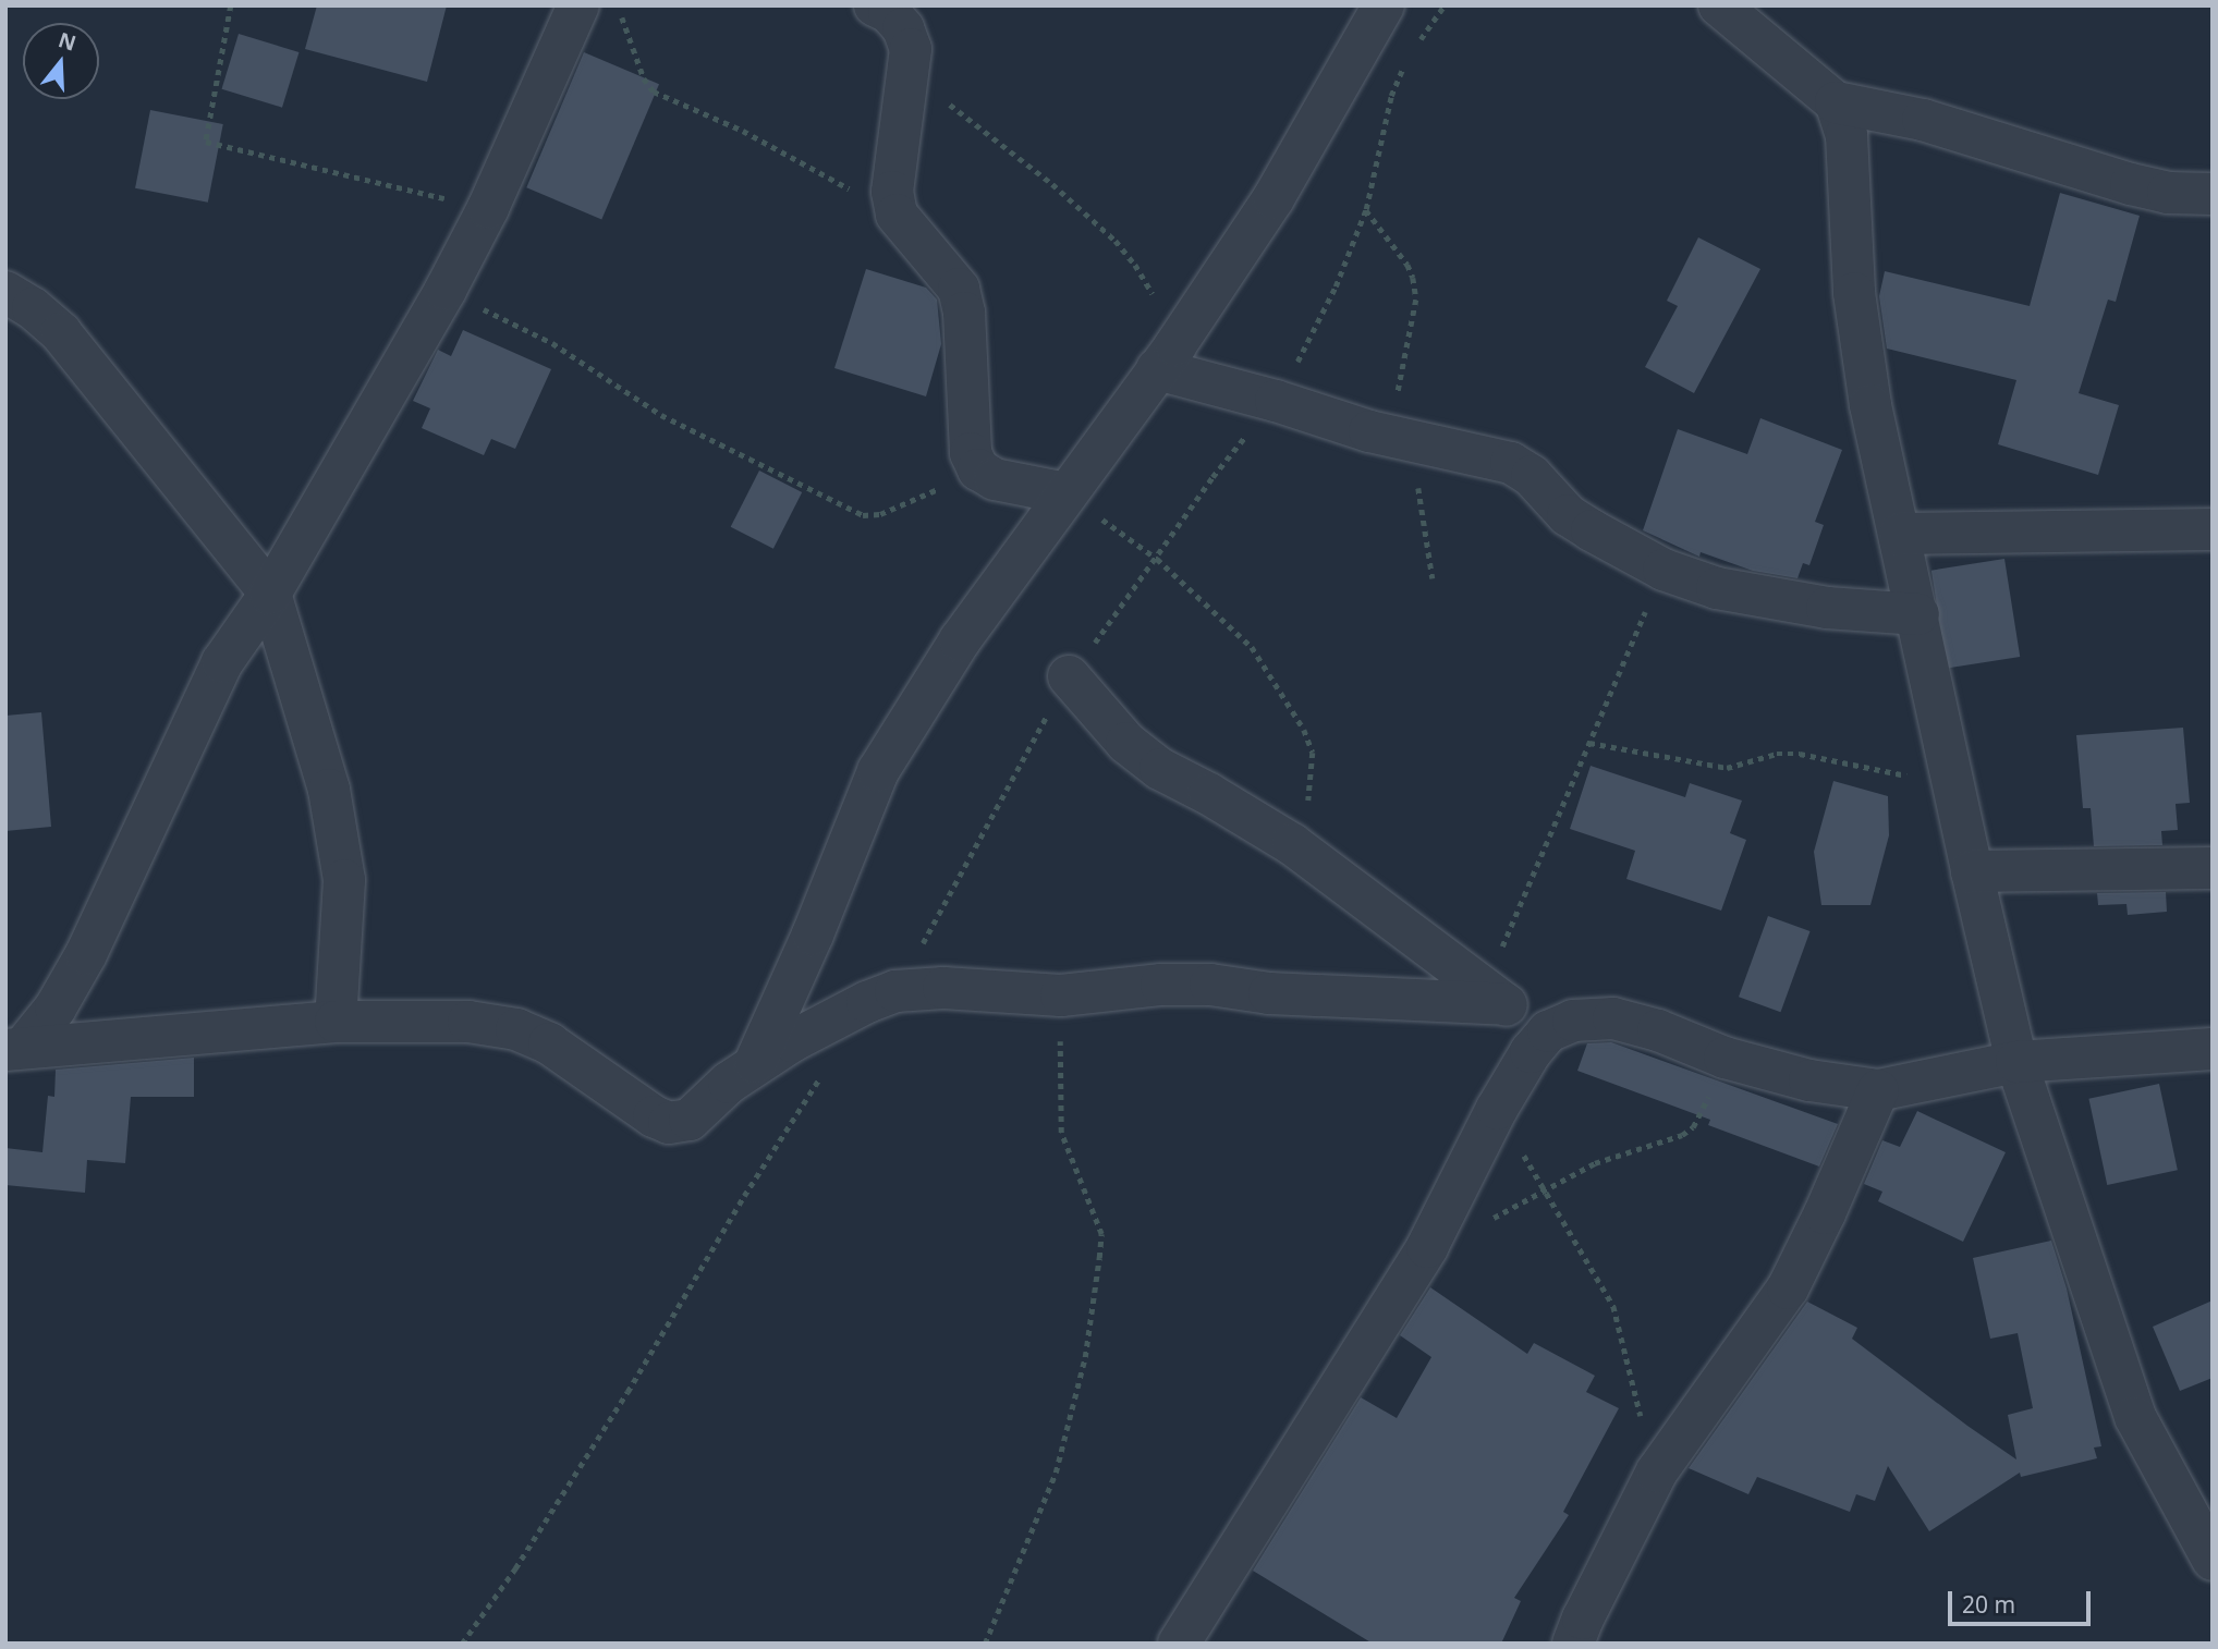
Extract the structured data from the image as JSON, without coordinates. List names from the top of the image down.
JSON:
{
  "scale_bar": "20 m",
  "north": "top"
}
